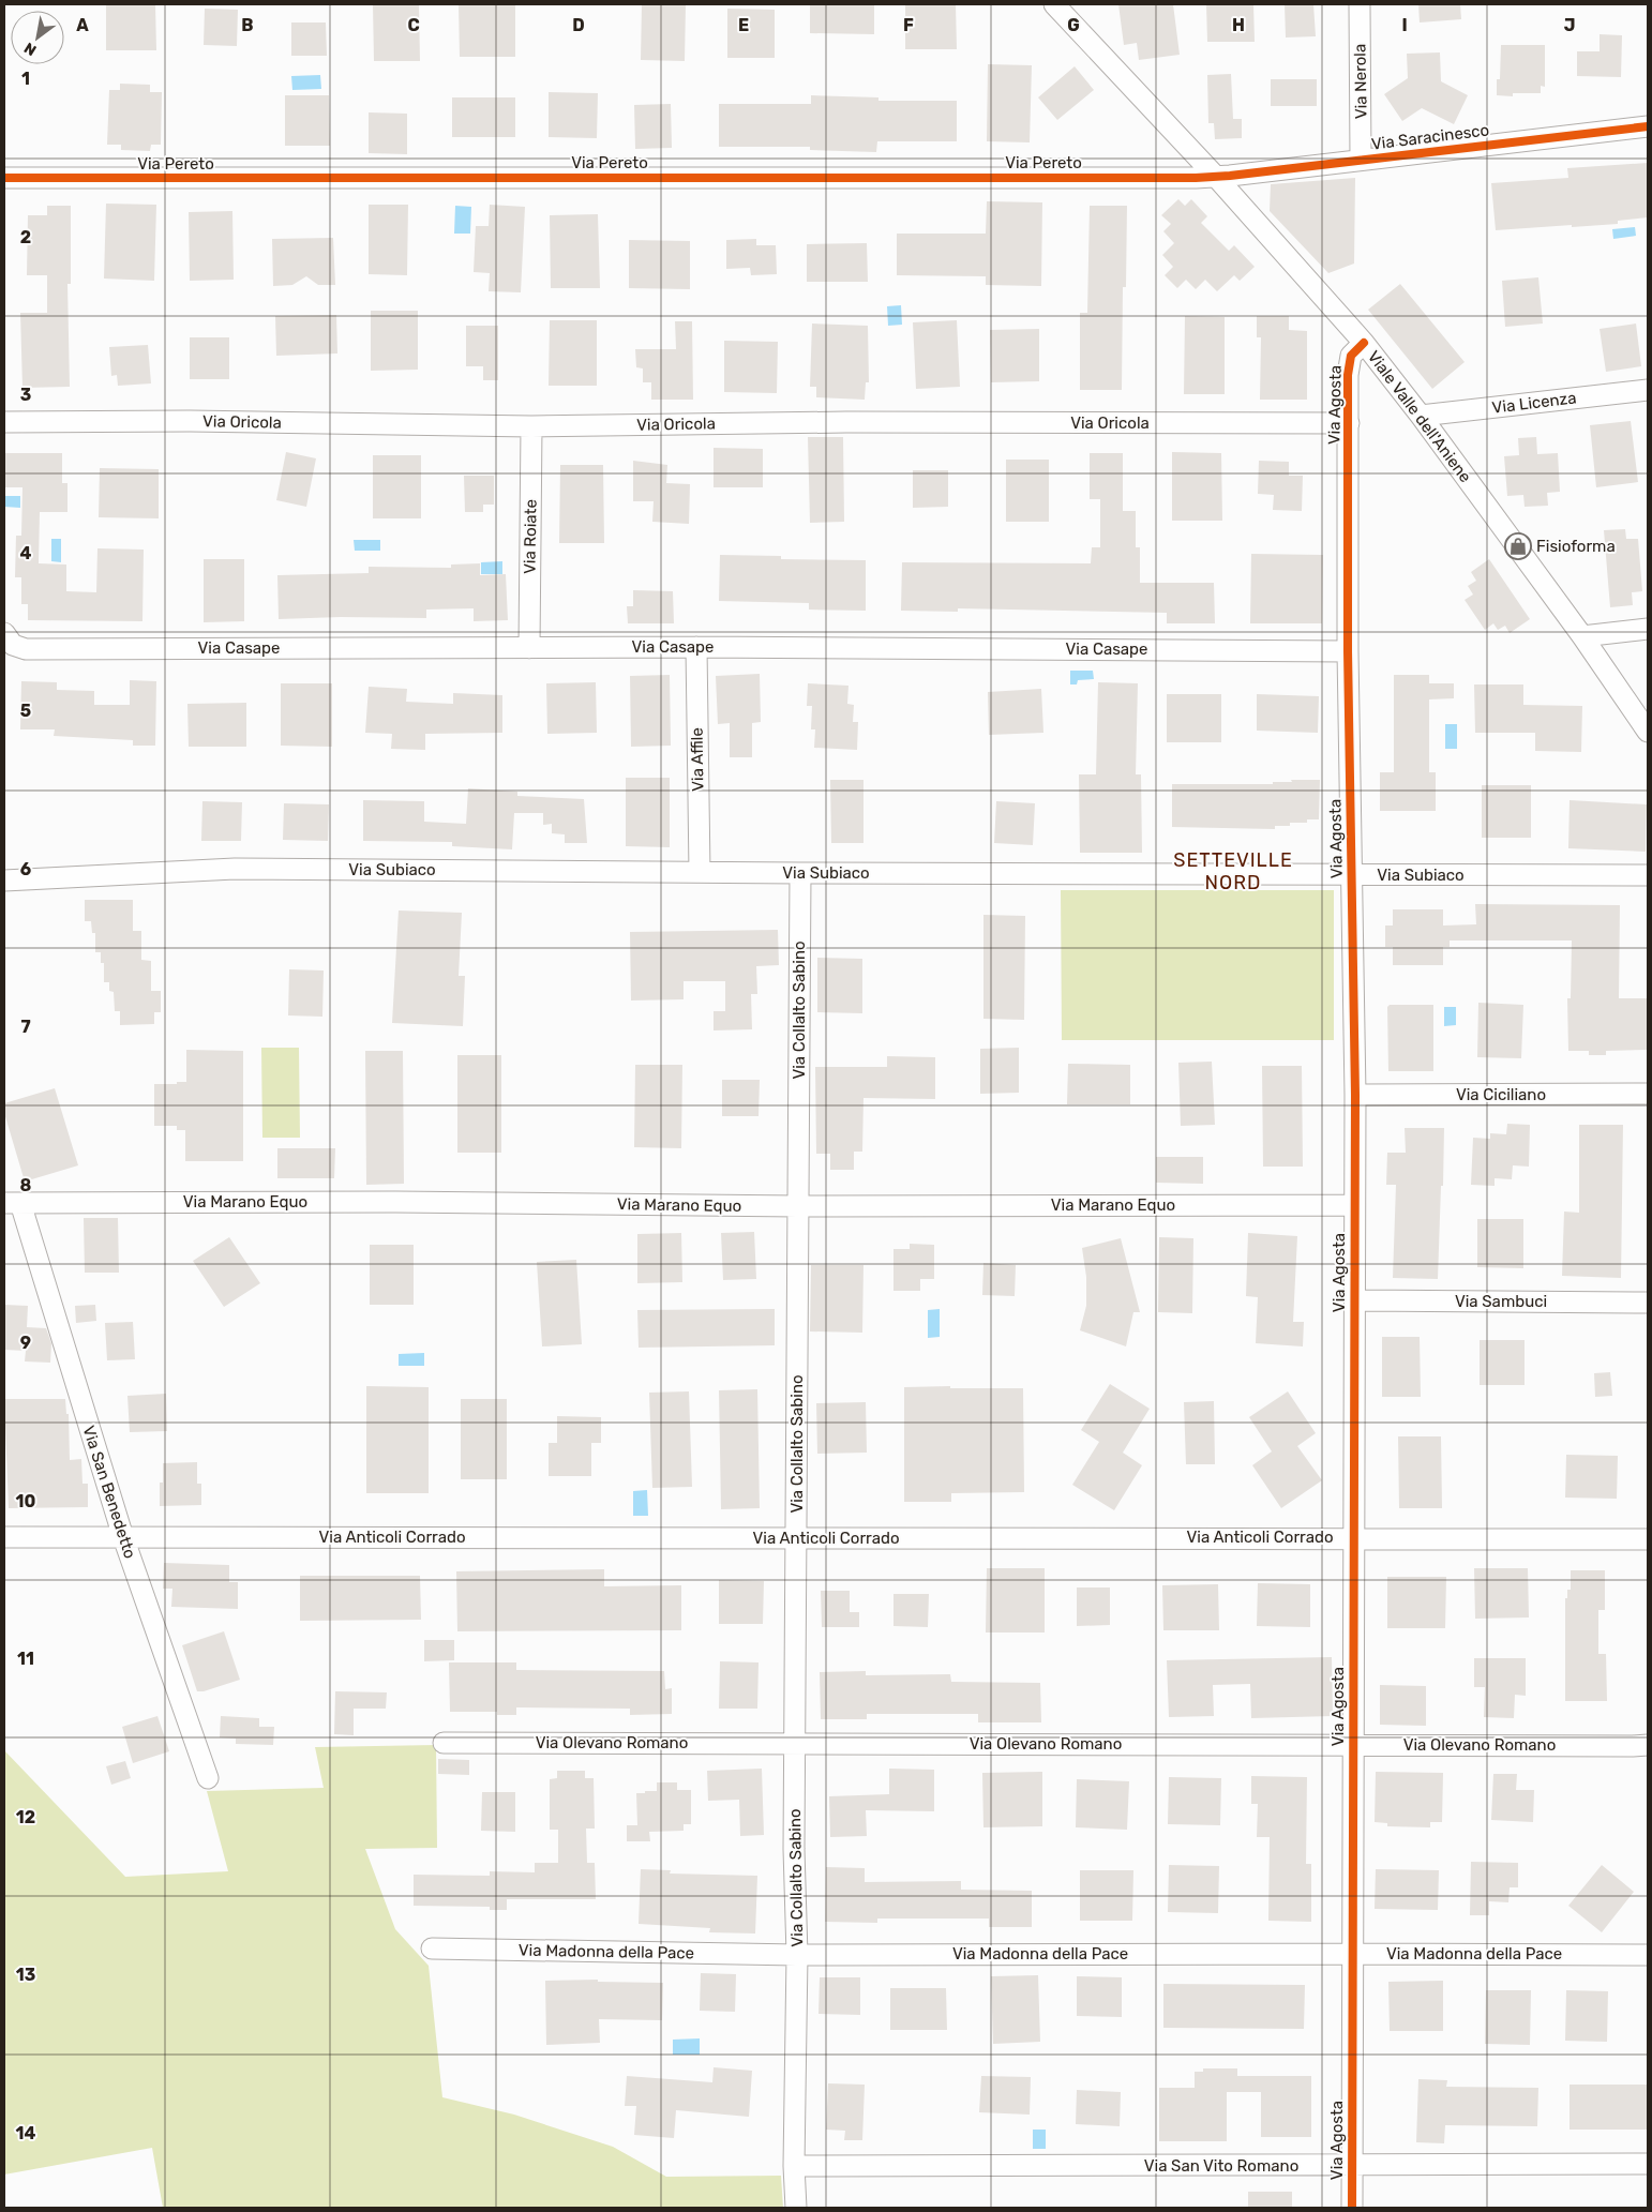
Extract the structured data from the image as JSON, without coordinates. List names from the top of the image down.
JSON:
{
  "streets": {
    "street": [
      "Via Nerola",
      "Via Saracinesco",
      "Via Pereto",
      "Via Licenza",
      "Via Agosta",
      "Viale Valle dell'Aniene",
      "Via Oricola",
      "Via Roiate",
      "Via Casape",
      "Via Affile",
      "Via Subiaco",
      "Via Collalto Sabino",
      "Via Ciciliano",
      "Via Marano Equo",
      "Via Sambuci",
      "Via San Benedetto",
      "Via Anticoli Corrado",
      "Via Olevano Romano",
      "Via Madonna della Pace",
      "Via San Vito Romano"
    ]
  },
  "crossings": [
    ["Via Nerola", "Via Saracinesco"],
    ["Via Saracinesco", "Via Pereto"],
    ["Via Saracinesco", "Viale Valle dell'Aniene"],
    ["Via Pereto", "Viale Valle dell'Aniene"],
    ["Via Licenza", "Viale Valle dell'Aniene"],
    ["Via Agosta", "Viale Valle dell'Aniene"],
    ["Via Agosta", "Via Oricola"],
    ["Via Agosta", "Via Casape"],
    ["Via Agosta", "Via Subiaco"],
    ["Via Agosta", "Via Ciciliano"],
    ["Via Agosta", "Via Marano Equo"],
    ["Via Agosta", "Via Sambuci"],
    ["Via Agosta", "Via Anticoli Corrado"],
    ["Via Agosta", "Via Olevano Romano"],
    ["Via Agosta", "Via Madonna della Pace"],
    ["Via Agosta", "Via San Vito Romano"],
    ["Via Oricola", "Via Roiate"],
    ["Via Roiate", "Via Casape"],
    ["Via Casape", "Via Affile"],
    ["Via Affile", "Via Subiaco"],
    ["Via Subiaco", "Via Collalto Sabino"],
    ["Via Collalto Sabino", "Via Marano Equo"],
    ["Via Collalto Sabino", "Via Anticoli Corrado"],
    ["Via Collalto Sabino", "Via Olevano Romano"],
    ["Via Collalto Sabino", "Via Madonna della Pace"],
    ["Via Collalto Sabino", "Via San Vito Romano"],
    ["Via Marano Equo", "Via San Benedetto"],
    ["Via San Benedetto", "Via Anticoli Corrado"]
  ],
  "districts": ["SETTEVILLE NORD"],
  "places": {
    "shop": ["Fisioforma"]
  },
  "north": "bottom left",
  "grid": {
    "columns": [
      "A",
      "B",
      "C",
      "D",
      "E",
      "F",
      "G",
      "H",
      "I",
      "J"
    ],
    "rows": [
      "1",
      "2",
      "3",
      "4",
      "5",
      "6",
      "7",
      "8",
      "9",
      "10",
      "11",
      "12",
      "13",
      "14"
    ]
  }
}
